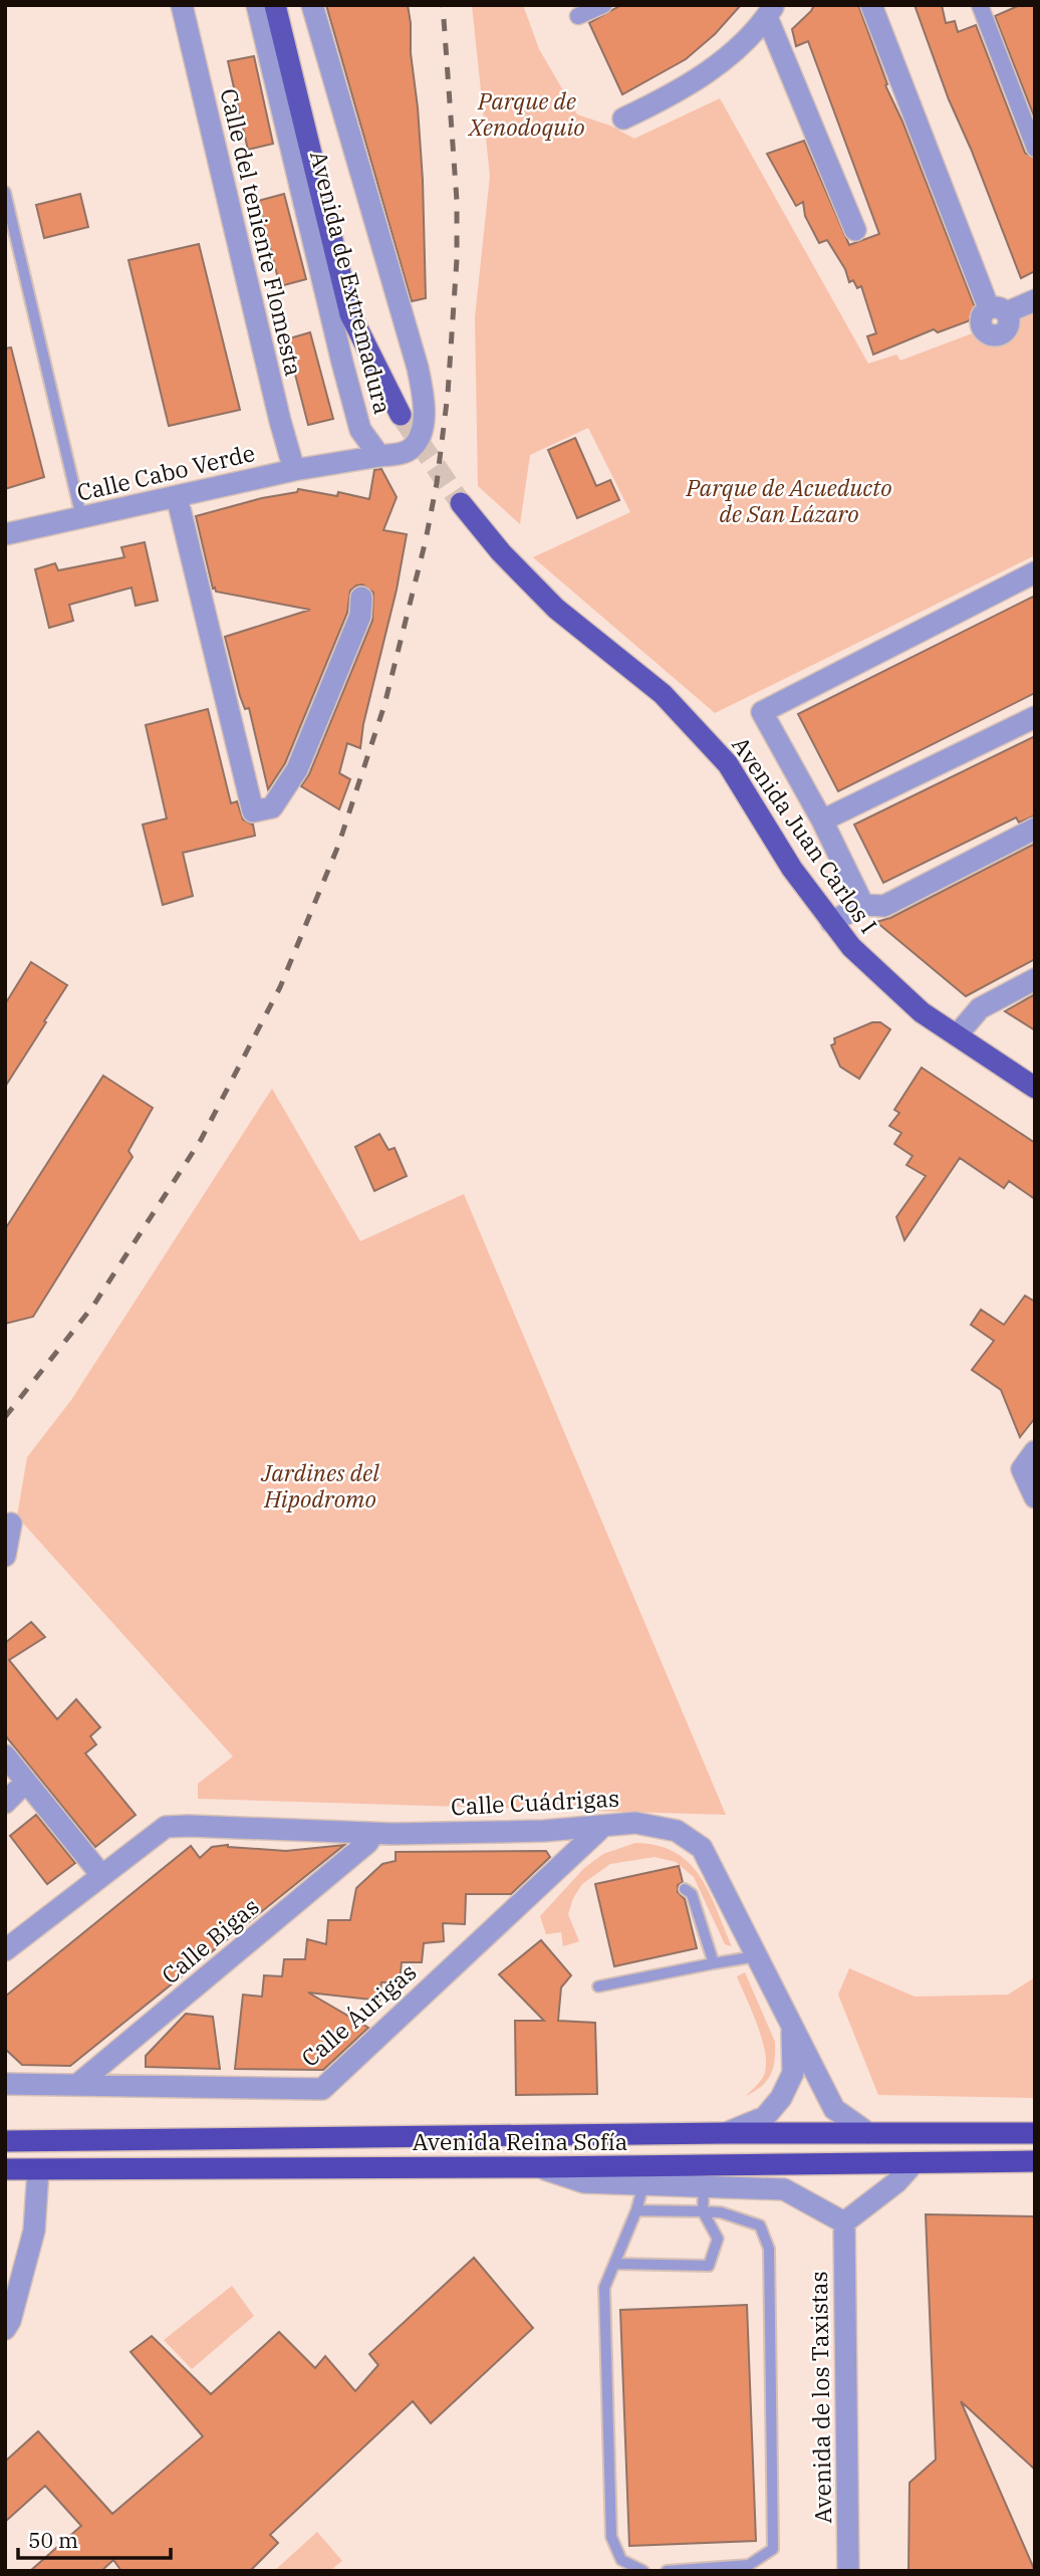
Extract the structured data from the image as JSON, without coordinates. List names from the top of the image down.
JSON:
{
  "streets": {
    "highway": ["Avenida Reina Sofía"],
    "main road": ["Avenida de Extremadura", "Avenida Juan Carlos I"],
    "street": [
      "Calle del teniente Flomesta",
      "Calle Cabo Verde",
      "Calle Cuádrigas",
      "Calle Bigas",
      "Calle Áurigas",
      "Avenida de los Taxistas"
    ]
  },
  "crossings": [
    ["Calle del teniente Flomesta", "Calle Cabo Verde"],
    ["Avenida de Extremadura", "Calle Cabo Verde"],
    ["Calle Cuádrigas", "Calle Bigas"],
    ["Calle Cuádrigas", "Calle Áurigas"],
    ["Calle Cuádrigas", "Avenida Reina Sofía"],
    ["Calle Bigas", "Calle Áurigas"]
  ],
  "parks": ["Parque de Xenodoquio", "Parque de Acueducto de San Lázaro", "Jardines del Hipodromo"],
  "scale_bar": "50 m"
}
